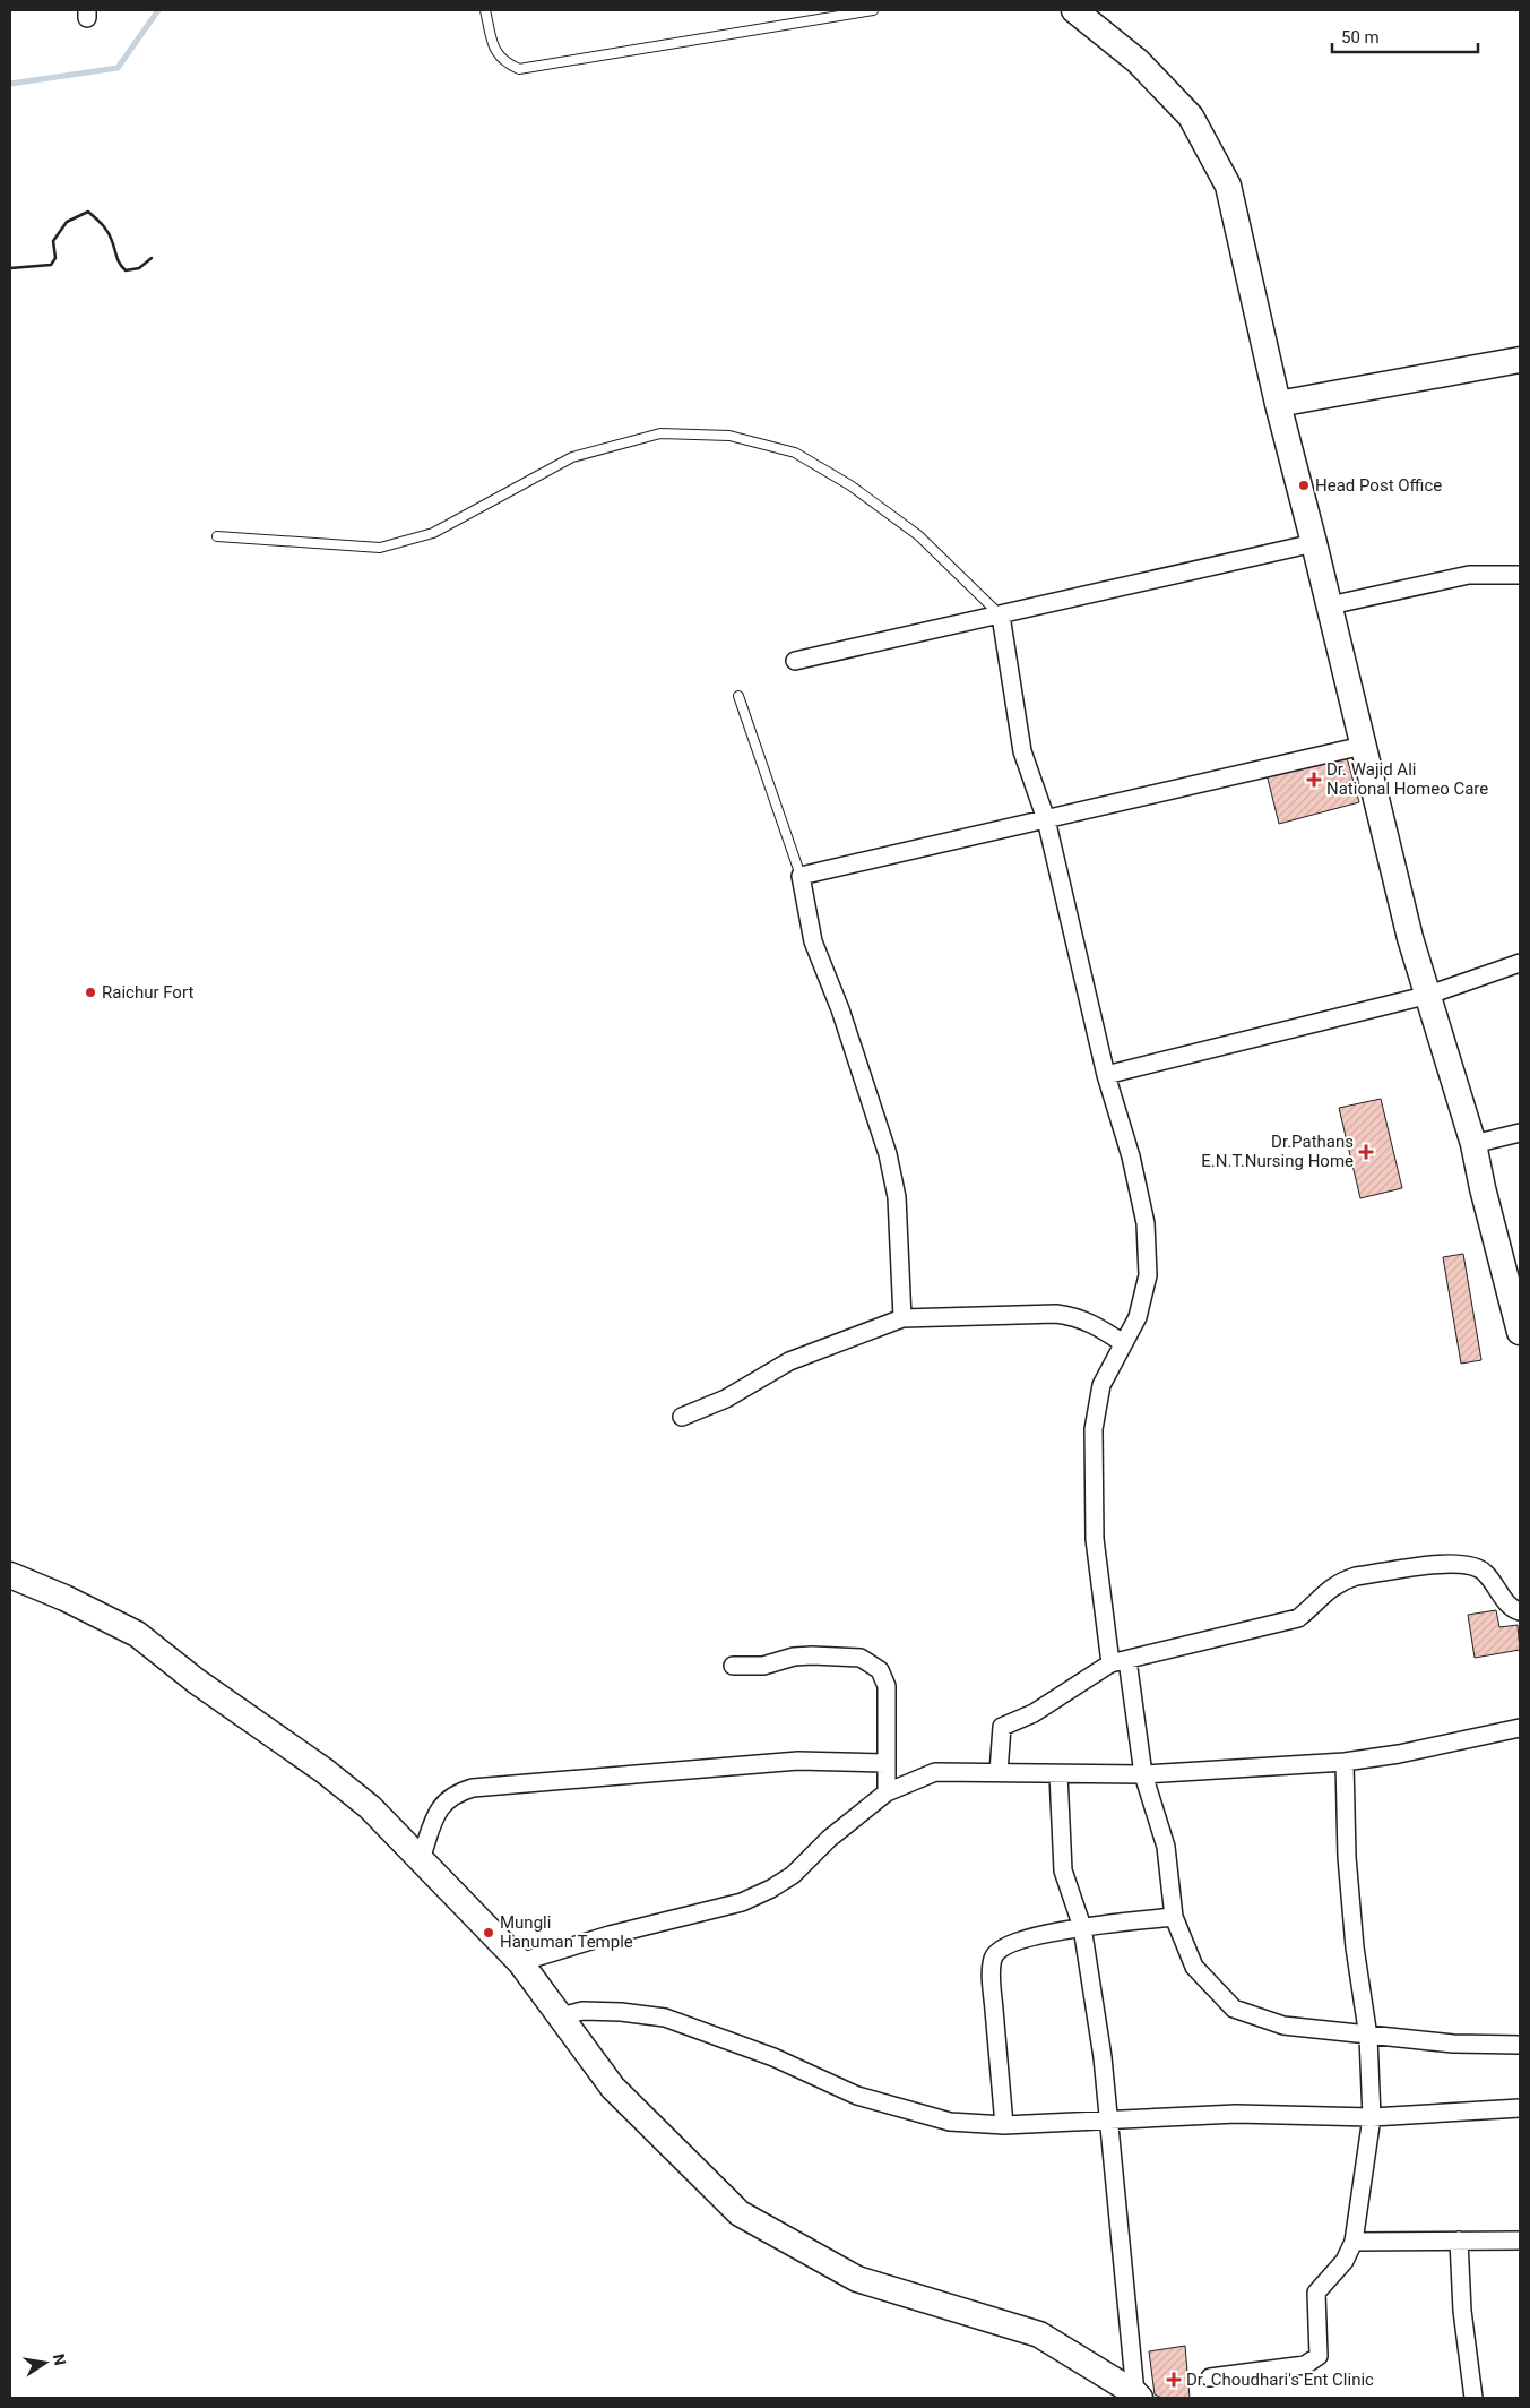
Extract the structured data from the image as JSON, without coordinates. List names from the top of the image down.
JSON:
{
  "places": {
    "other": ["Head Post Office", "Raichur Fort", "Mungli Hanuman Temple"],
    "health": ["Dr. Wajid Ali National Homeo Care", "Dr.Pathans E.N.T.Nursing Home", "Dr. Choudhari's Ent Clinic"]
  },
  "scale_bar": "50 m",
  "north": "right"
}
